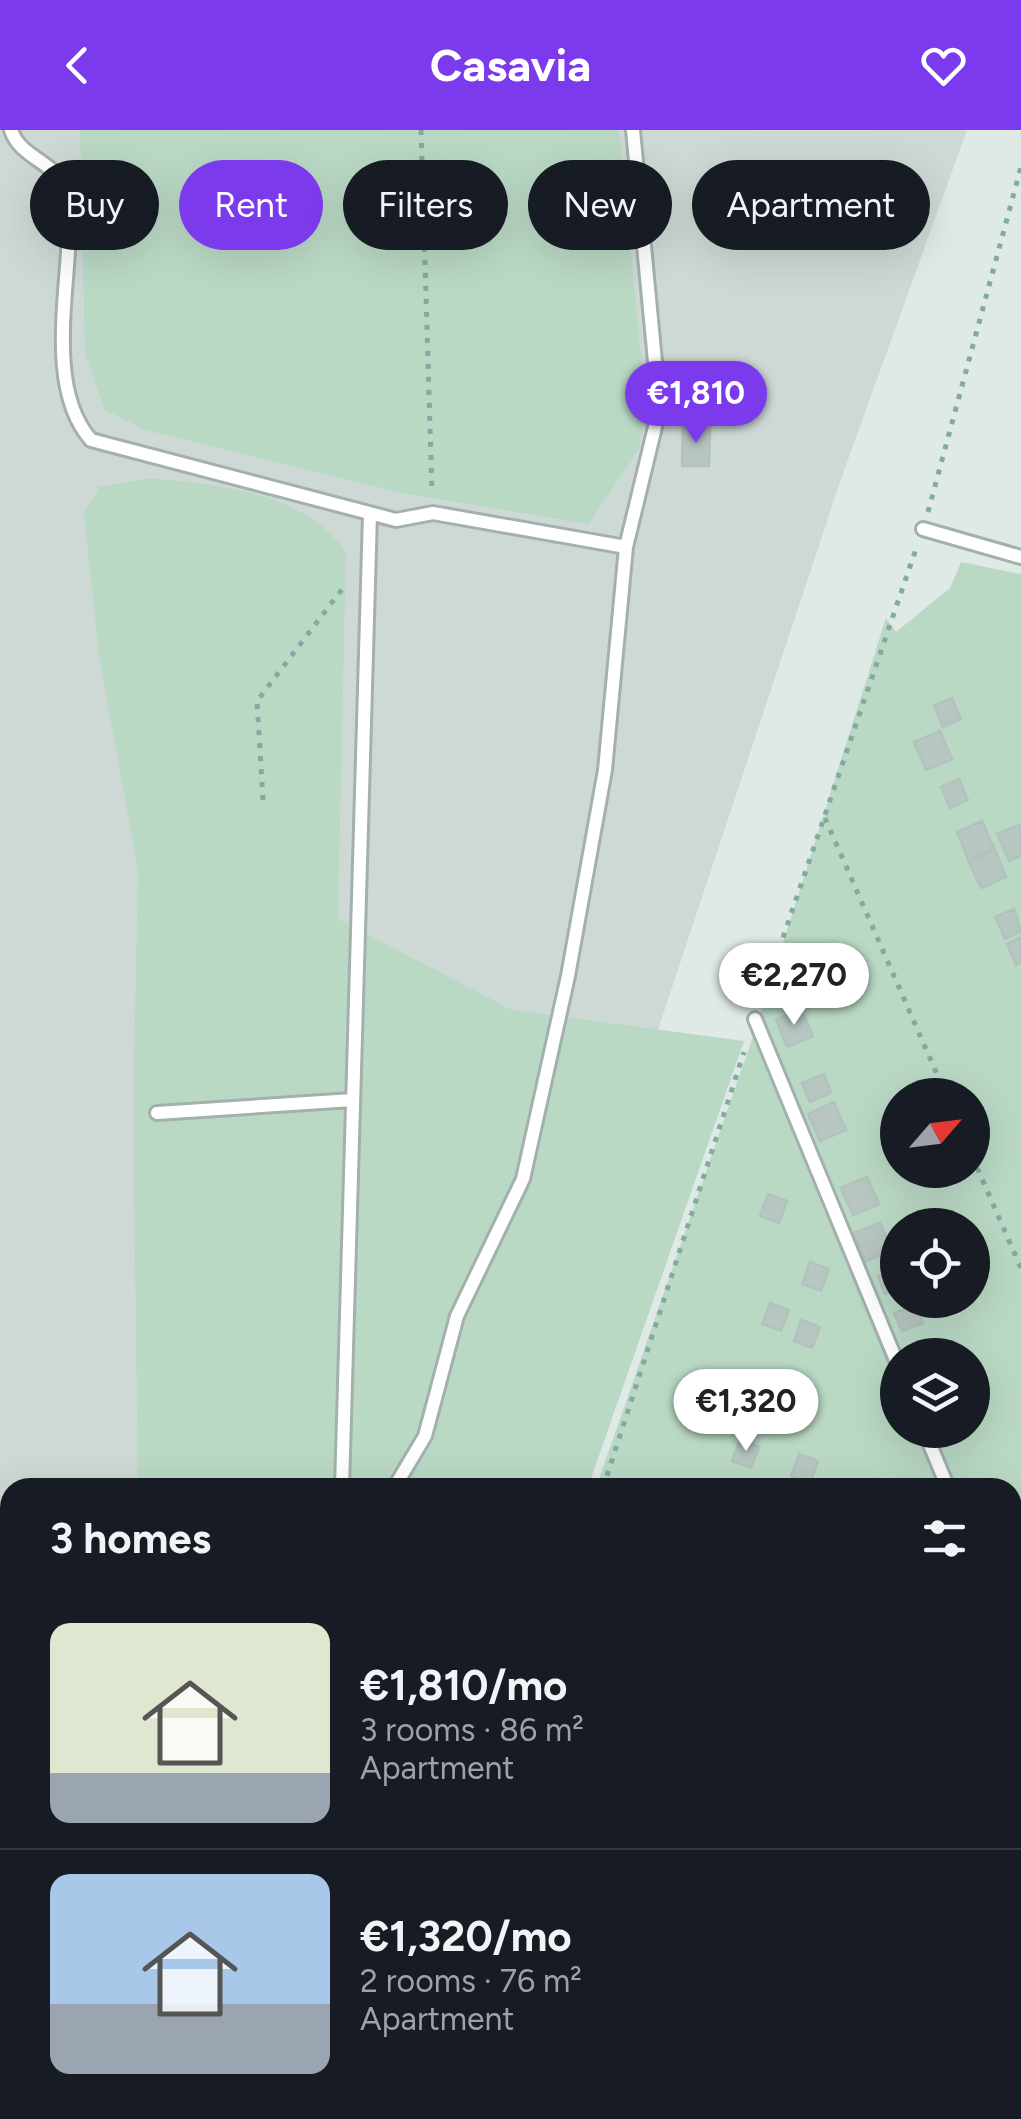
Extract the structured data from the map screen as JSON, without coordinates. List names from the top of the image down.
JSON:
{
  "north": "top right",
  "page": {
    "header": "Casavia",
    "chip": [
      "Buy",
      "Rent",
      "Filters",
      "New",
      "Apartment"
    ],
    "price": ["€1,810", "€2,270", "€1,320"],
    "heading": "3 homes",
    "list": [
      {
        "name": "€1,810/mo",
        "note": "3 rooms · 86 m² · Apartment"
      },
      {
        "name": "€1,320/mo",
        "note": "2 rooms · 76 m² · Apartment"
      }
    ]
  }
}
